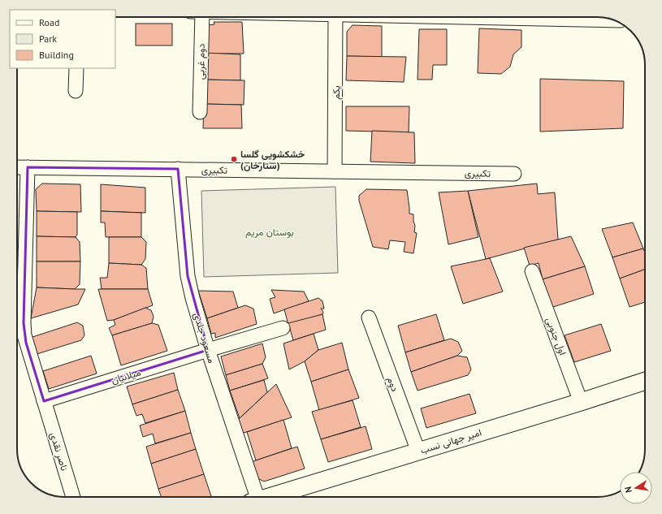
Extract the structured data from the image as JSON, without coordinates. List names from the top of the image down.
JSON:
{
  "streets": {
    "street": [
      "دوم غربی",
      "یکم",
      "تکبیری",
      "اول جنوبی",
      "مسعود جلدی",
      "میلانیان",
      "دوم",
      "امیر جهانی نسب",
      "ناصر نقدی"
    ]
  },
  "crossings": [
    ["یکم", "تکبیری"],
    ["تکبیری", "مسعود جلدی"],
    ["تکبیری", "ناصر نقدی"],
    ["اول جنوبی", "امیر جهانی نسب"],
    ["مسعود جلدی", "میلانیان"],
    ["میلانیان", "ناصر نقدی"],
    ["دوم", "امیر جهانی نسب"]
  ],
  "parks": ["بوستان مریم"],
  "places": ["خشکشویی گلسا (ستارخان)"],
  "legend": ["Road", "Park", "Building"],
  "north": "left"
}
